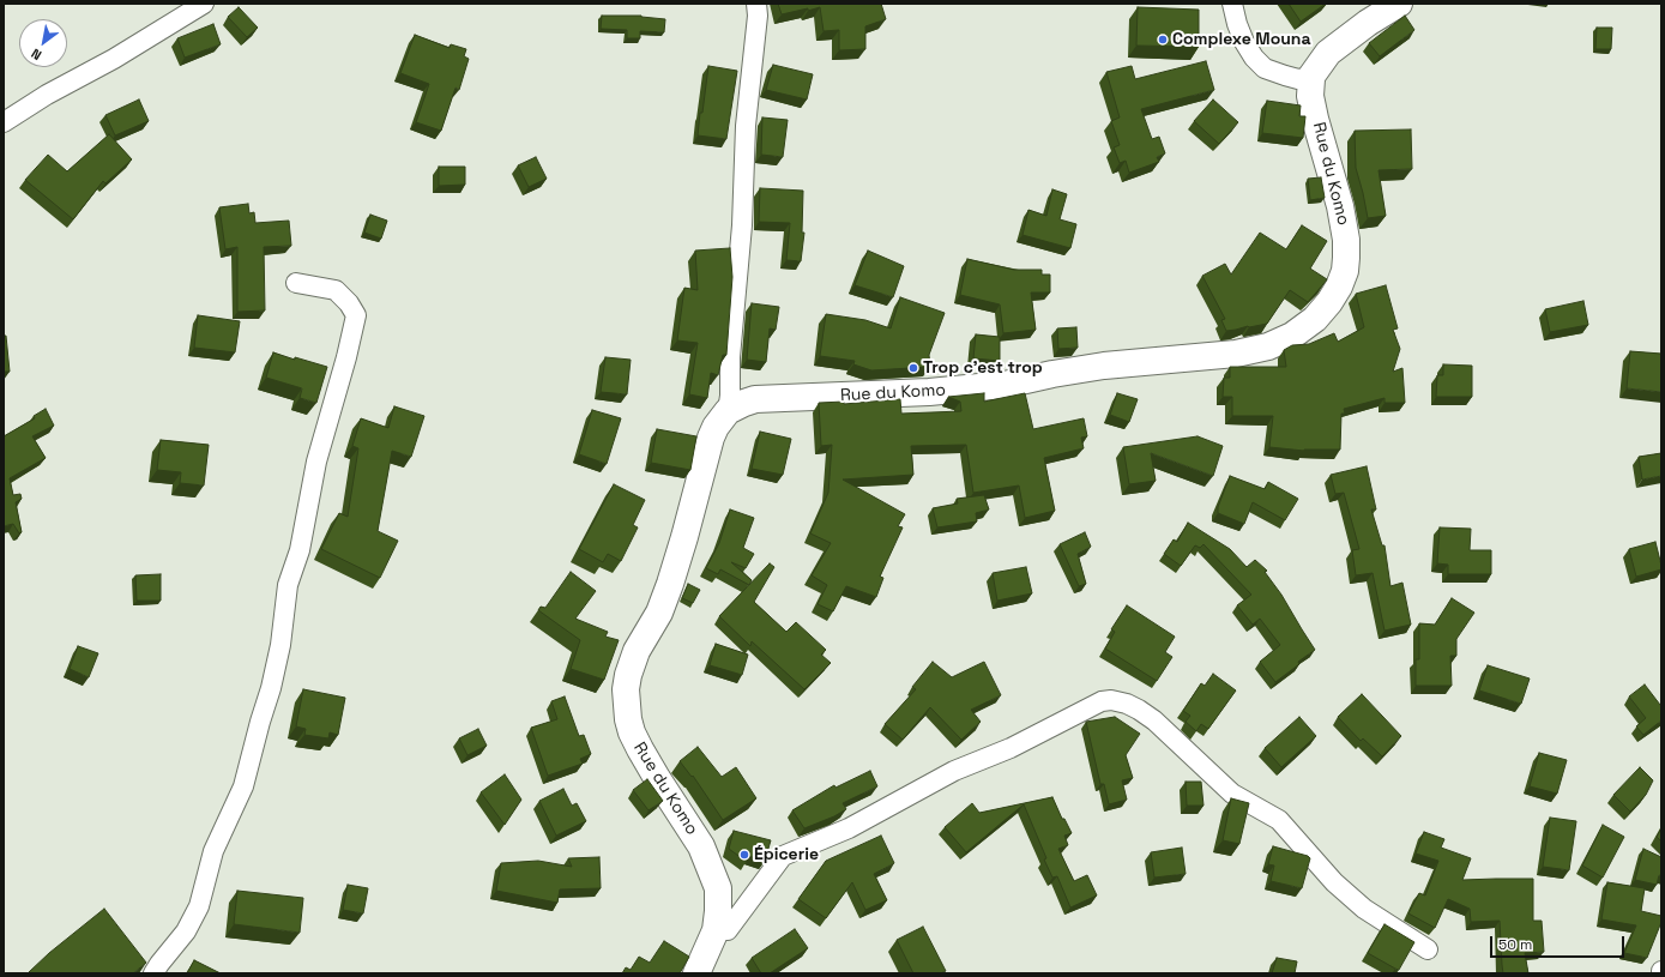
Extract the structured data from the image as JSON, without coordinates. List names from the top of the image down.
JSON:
{
  "streets": {
    "street": ["Rue du Komo"]
  },
  "places": ["Complexe Mouna", "Trop c'est trop", "Épicerie"],
  "scale_bar": "50 m",
  "north": "bottom left"
}
